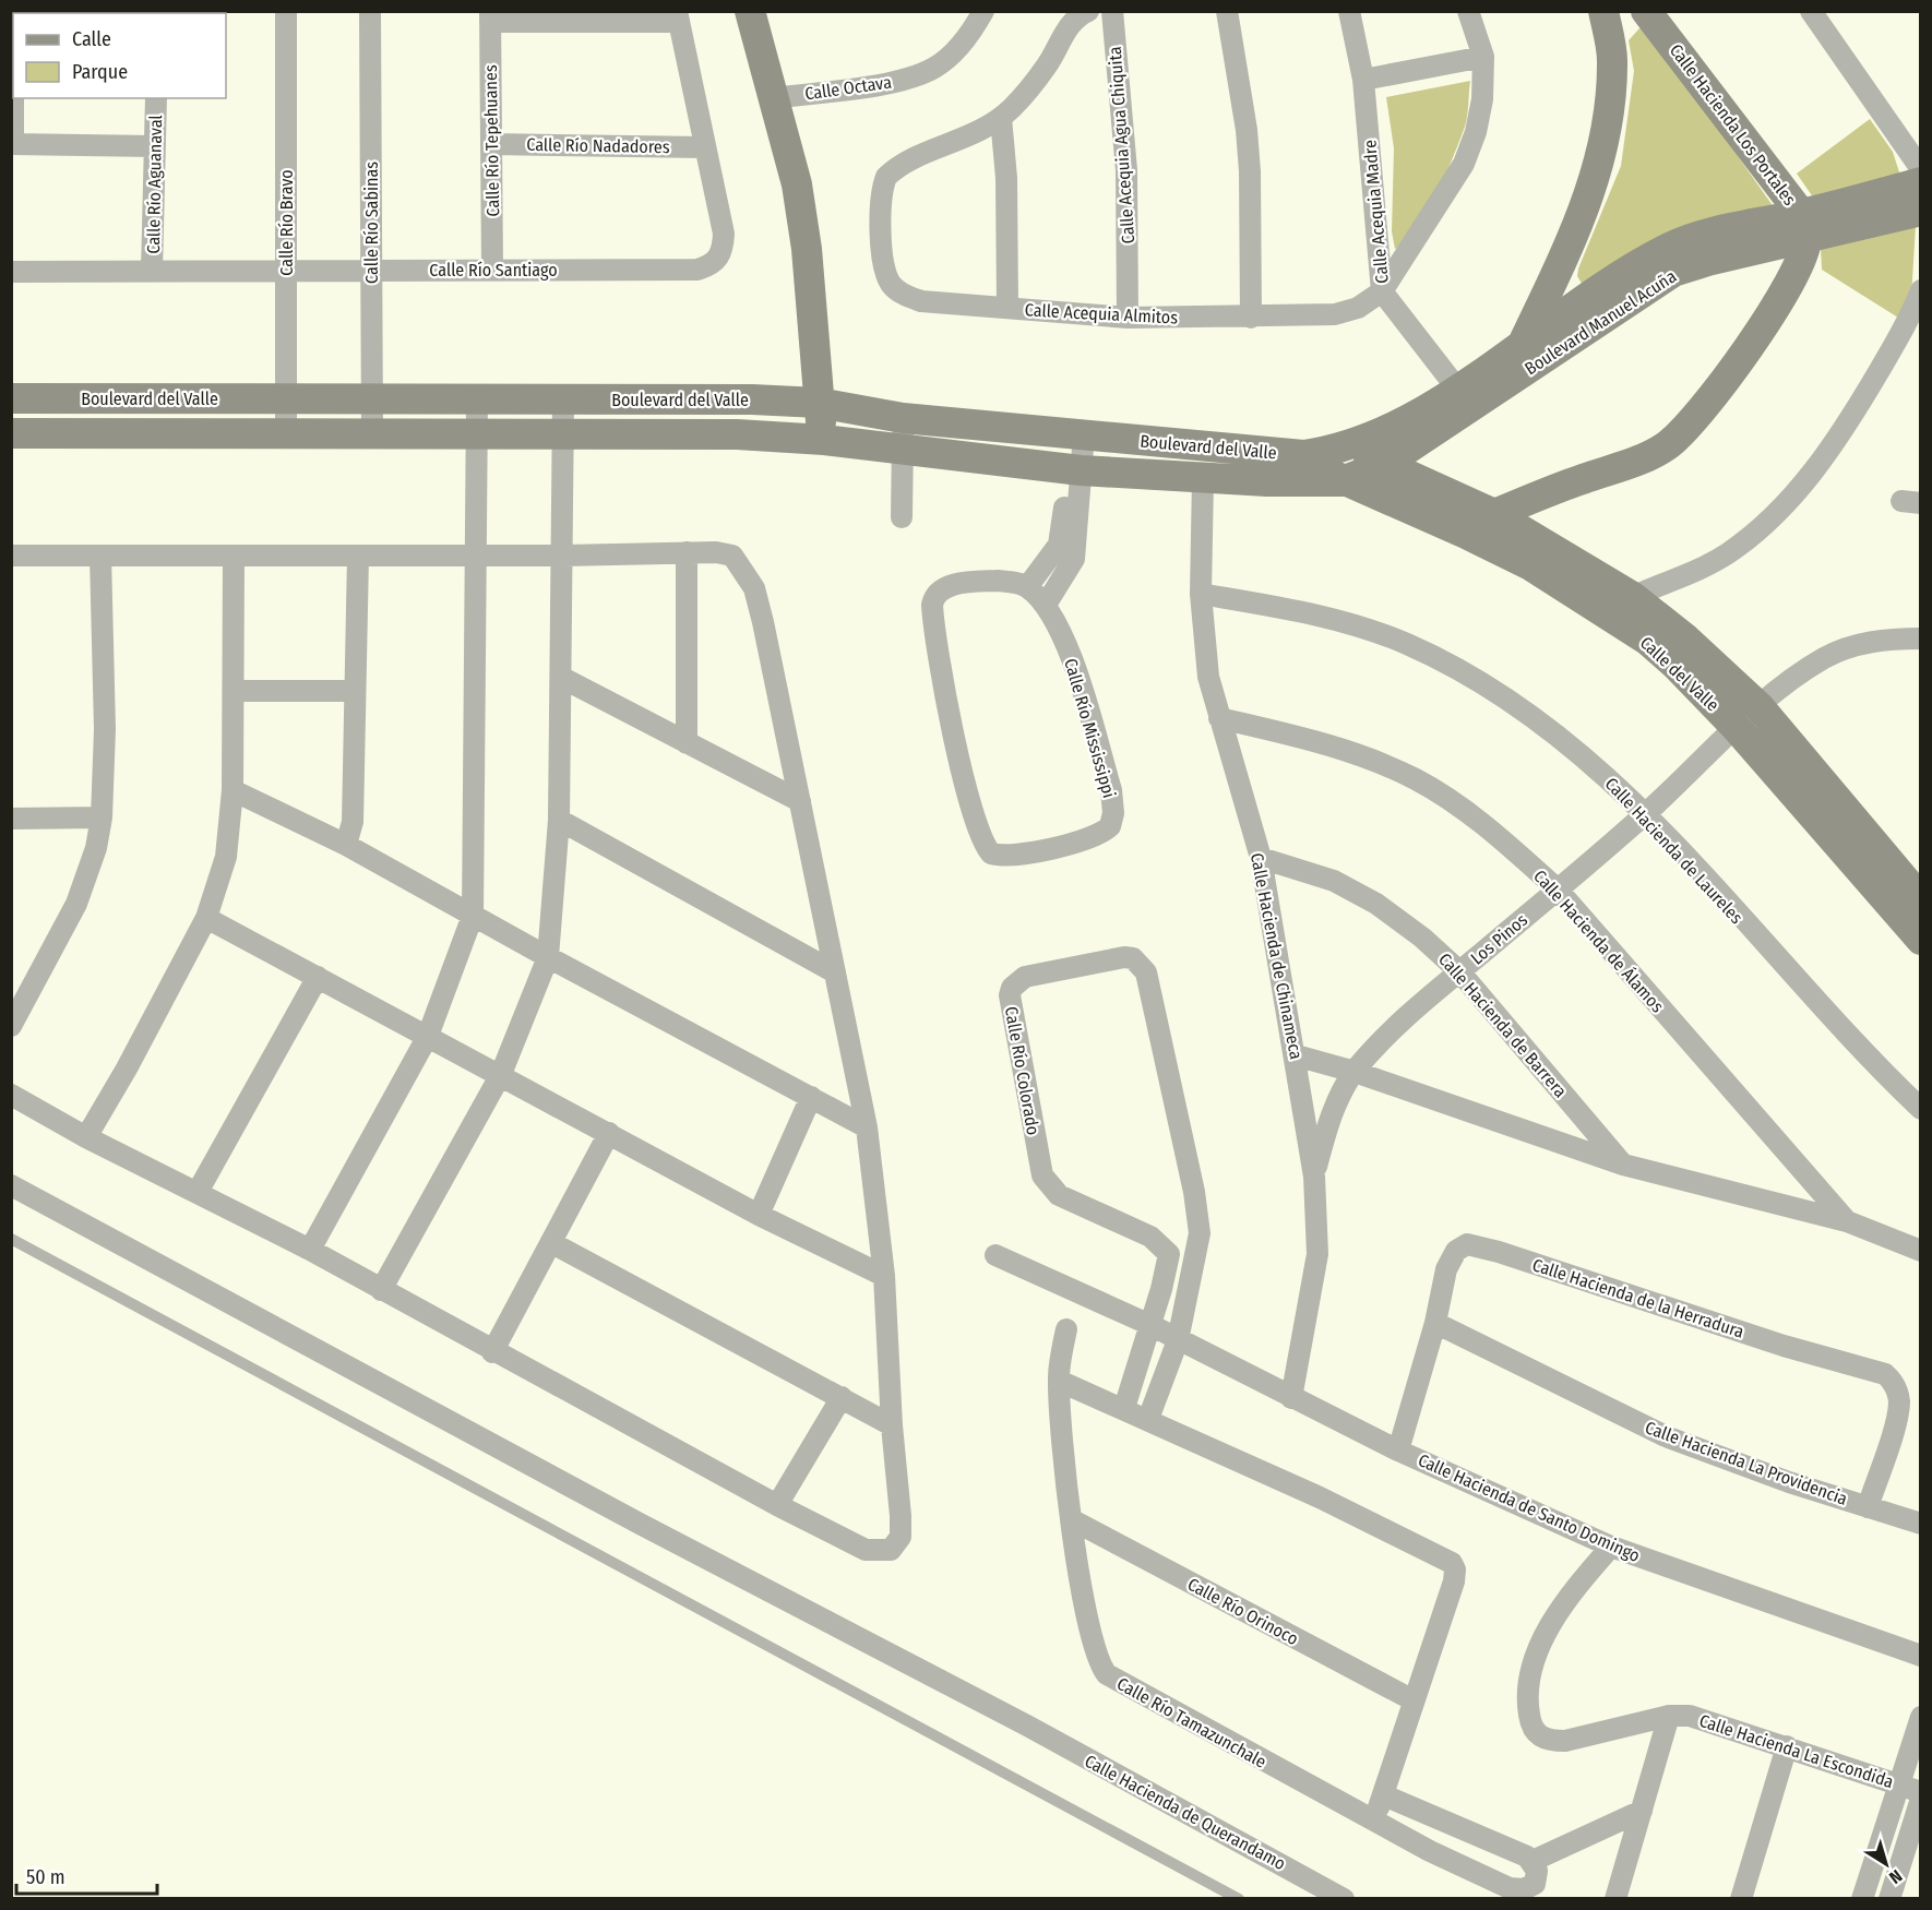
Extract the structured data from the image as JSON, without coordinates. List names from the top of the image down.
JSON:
{
  "streets": {
    "street": [
      "Calle Octava",
      "Calle Hacienda Los Portales",
      "Calle Río Tepehuanes",
      "Calle Río Nadadores",
      "Calle Acequia Agua Chiquita",
      "Calle Río Aguanaval",
      "Calle Acequia Madre",
      "Calle Río Bravo",
      "Calle Río Sabinas",
      "Calle Río Santiago",
      "Calle Acequia Almitos",
      "Boulevard Manuel Acuña",
      "Boulevard del Valle",
      "Calle del Valle",
      "Calle Río Mississippi",
      "Calle Hacienda de Laureles",
      "Los Pinos",
      "Calle Hacienda de Álamos",
      "Calle Hacienda de Chinameca",
      "Calle Hacienda de Barrera",
      "Calle Río Colorado",
      "Calle Hacienda de la Herradura",
      "Calle Hacienda La Providencia",
      "Calle Hacienda de Santo Domingo",
      "Calle Río Orinoco",
      "Calle Río Tamazunchale",
      "Calle Hacienda La Escondida",
      "Calle Hacienda de Querandamo"
    ]
  },
  "crossings": [
    ["Calle Hacienda Los Portales", "Boulevard Manuel Acuña"],
    ["Calle Río Tepehuanes", "Calle Río Nadadores"],
    ["Calle Río Tepehuanes", "Calle Río Santiago"],
    ["Calle Río Nadadores", "Calle Río Santiago"],
    ["Calle Acequia Agua Chiquita", "Calle Acequia Almitos"],
    ["Calle Río Aguanaval", "Calle Río Santiago"],
    ["Calle Acequia Madre", "Calle Acequia Almitos"],
    ["Calle Acequia Madre", "Boulevard Manuel Acuña"],
    ["Calle Río Bravo", "Calle Río Santiago"],
    ["Calle Río Bravo", "Boulevard del Valle"],
    ["Calle Río Sabinas", "Calle Río Santiago"],
    ["Calle Río Sabinas", "Boulevard del Valle"],
    ["Boulevard Manuel Acuña", "Boulevard del Valle"],
    ["Boulevard Manuel Acuña", "Calle del Valle"],
    ["Boulevard del Valle", "Calle del Valle"],
    ["Boulevard del Valle", "Calle Hacienda de Chinameca"],
    ["Calle del Valle", "Los Pinos"],
    ["Calle Hacienda de Laureles", "Los Pinos"],
    ["Calle Hacienda de Laureles", "Calle Hacienda de Chinameca"],
    ["Los Pinos", "Calle Hacienda de Álamos"],
    ["Los Pinos", "Calle Hacienda de Chinameca"],
    ["Los Pinos", "Calle Hacienda de Barrera"],
    ["Calle Hacienda de Álamos", "Calle Hacienda de Chinameca"],
    ["Calle Hacienda de Chinameca", "Calle Hacienda de Barrera"],
    ["Calle Hacienda de Chinameca", "Calle Hacienda de Santo Domingo"],
    ["Calle Río Colorado", "Calle Hacienda de Santo Domingo"],
    ["Calle Hacienda de la Herradura", "Calle Hacienda La Providencia"],
    ["Calle Hacienda de la Herradura", "Calle Hacienda de Santo Domingo"],
    ["Calle Hacienda de Santo Domingo", "Calle Hacienda La Escondida"],
    ["Calle Río Orinoco", "Calle Río Tamazunchale"]
  ],
  "legend": ["Calle", "Parque"],
  "scale_bar": "50 m",
  "north": "bottom right"
}
